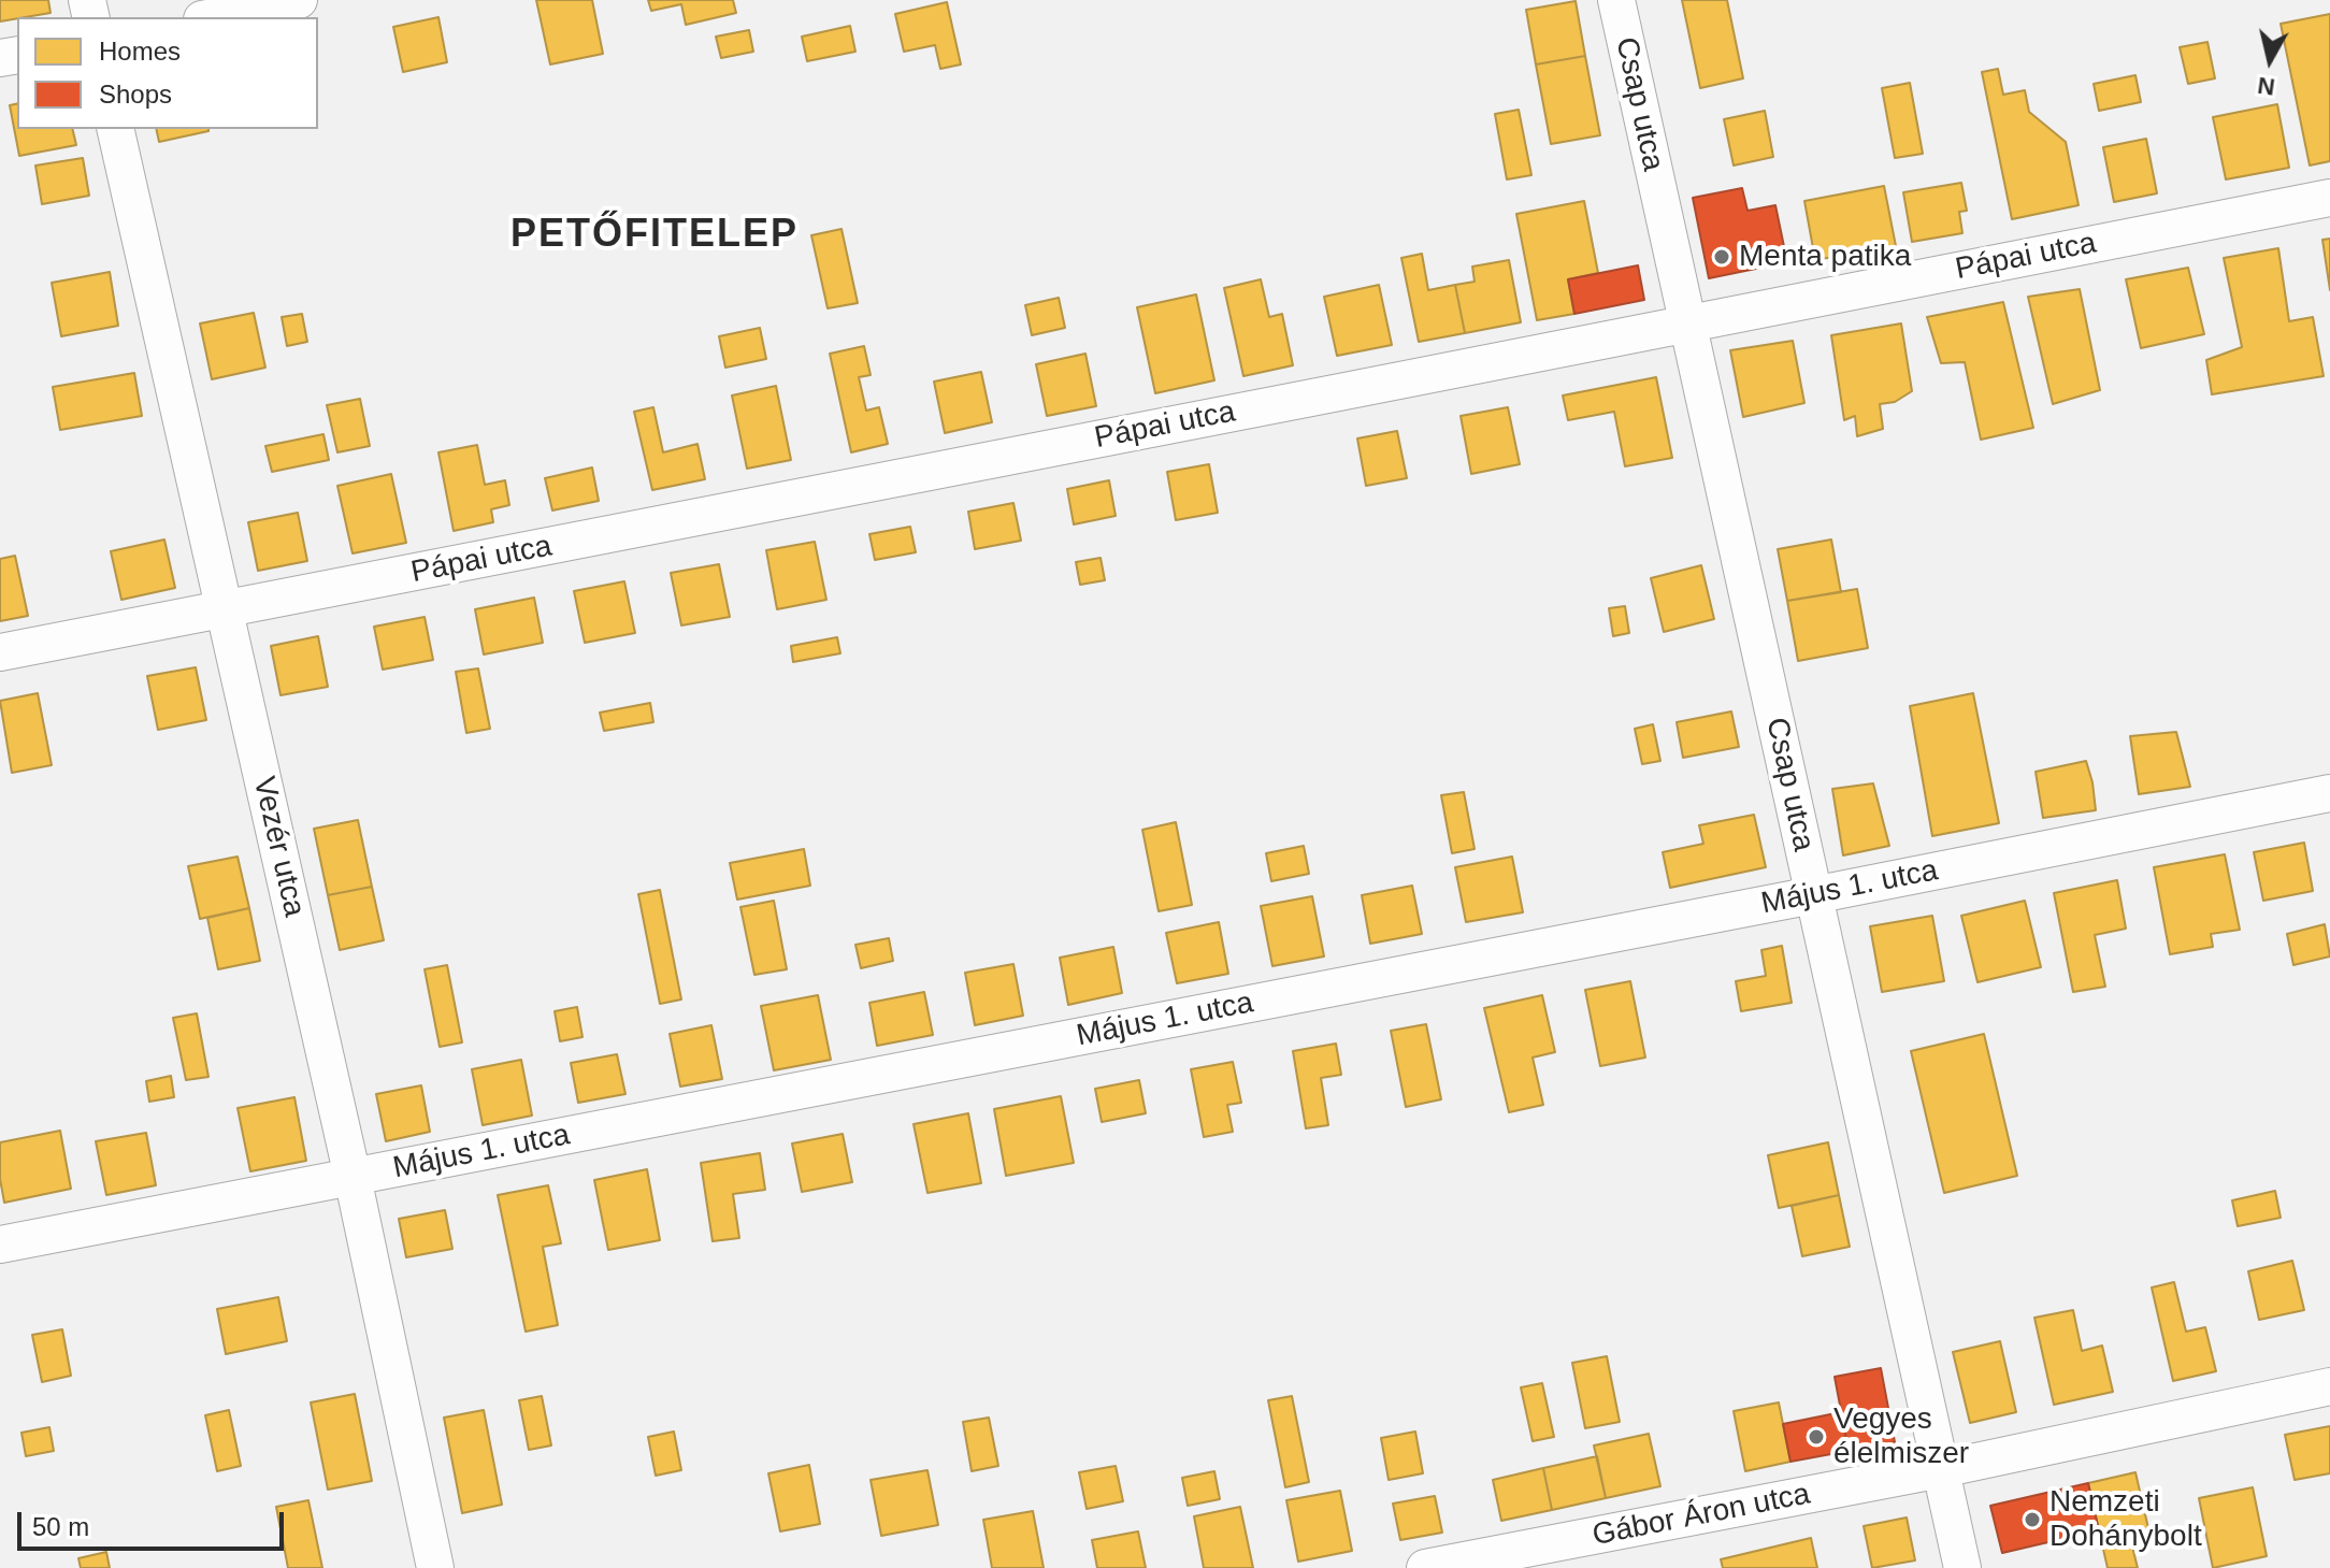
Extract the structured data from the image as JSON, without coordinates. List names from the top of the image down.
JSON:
{
  "streets": {
    "street": [
      "Csap utca",
      "Pápai utca",
      "Vezér utca",
      "Május 1. utca",
      "Gábor Áron utca"
    ]
  },
  "crossings": [
    ["Csap utca", "Pápai utca"],
    ["Csap utca", "Május 1. utca"],
    ["Csap utca", "Gábor Áron utca"],
    ["Pápai utca", "Vezér utca"],
    ["Vezér utca", "Május 1. utca"]
  ],
  "districts": ["PETŐFITELEP"],
  "places": ["Menta patika", "Vegyes élelmiszer", "Nemzeti Dohánybolt"],
  "legend": ["Homes", "Shops"],
  "scale_bar": "50 m",
  "north": "bottom"
}
